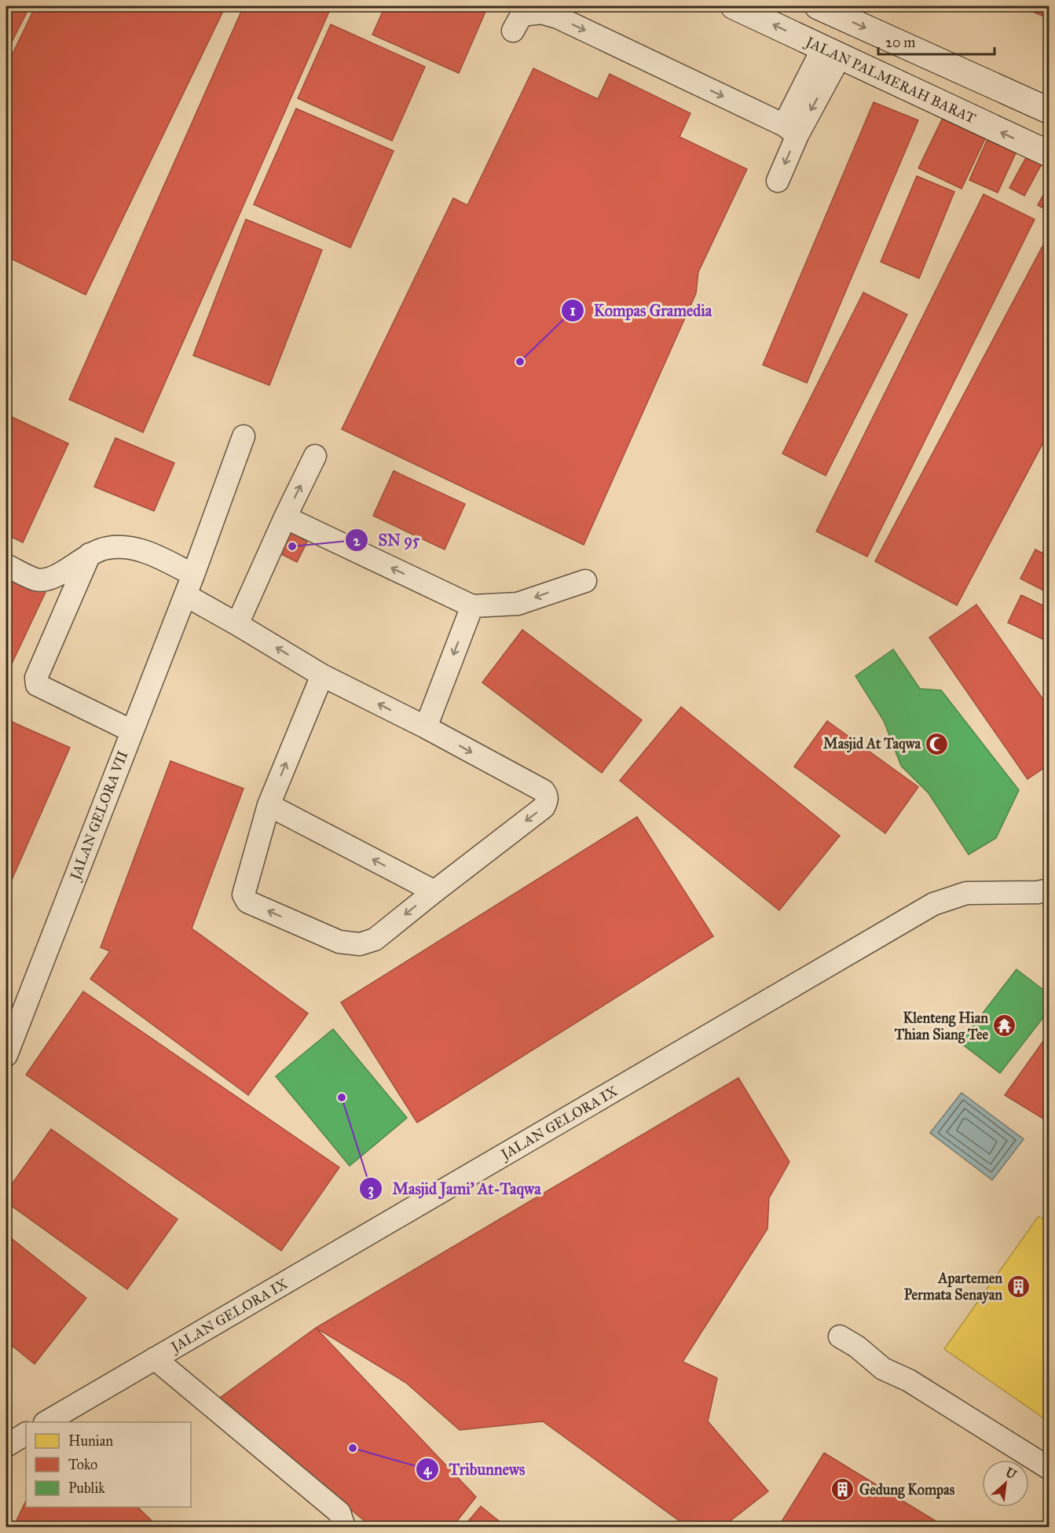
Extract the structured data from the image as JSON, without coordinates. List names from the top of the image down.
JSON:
{
  "streets": {
    "main road": ["JALAN PALMERAH BARAT"],
    "lane": ["JALAN GELORA VII", "JALAN GELORA IX"]
  },
  "places": {
    "other": [
      "Kompas Gramedia",
      "SN 95",
      "Masjid Jami' At-Taqwa",
      "Tribunnews"
    ],
    "mosque": ["Masjid At Taqwa"],
    "temple": ["Klenteng Hian Thian Siang Tee"],
    "building": ["Apartemen Permata Senayan", "Gedung Kompas"]
  },
  "legend": ["Hunian", "Toko", "Publik"],
  "scale_bar": "20 m",
  "north": "top right"
}
